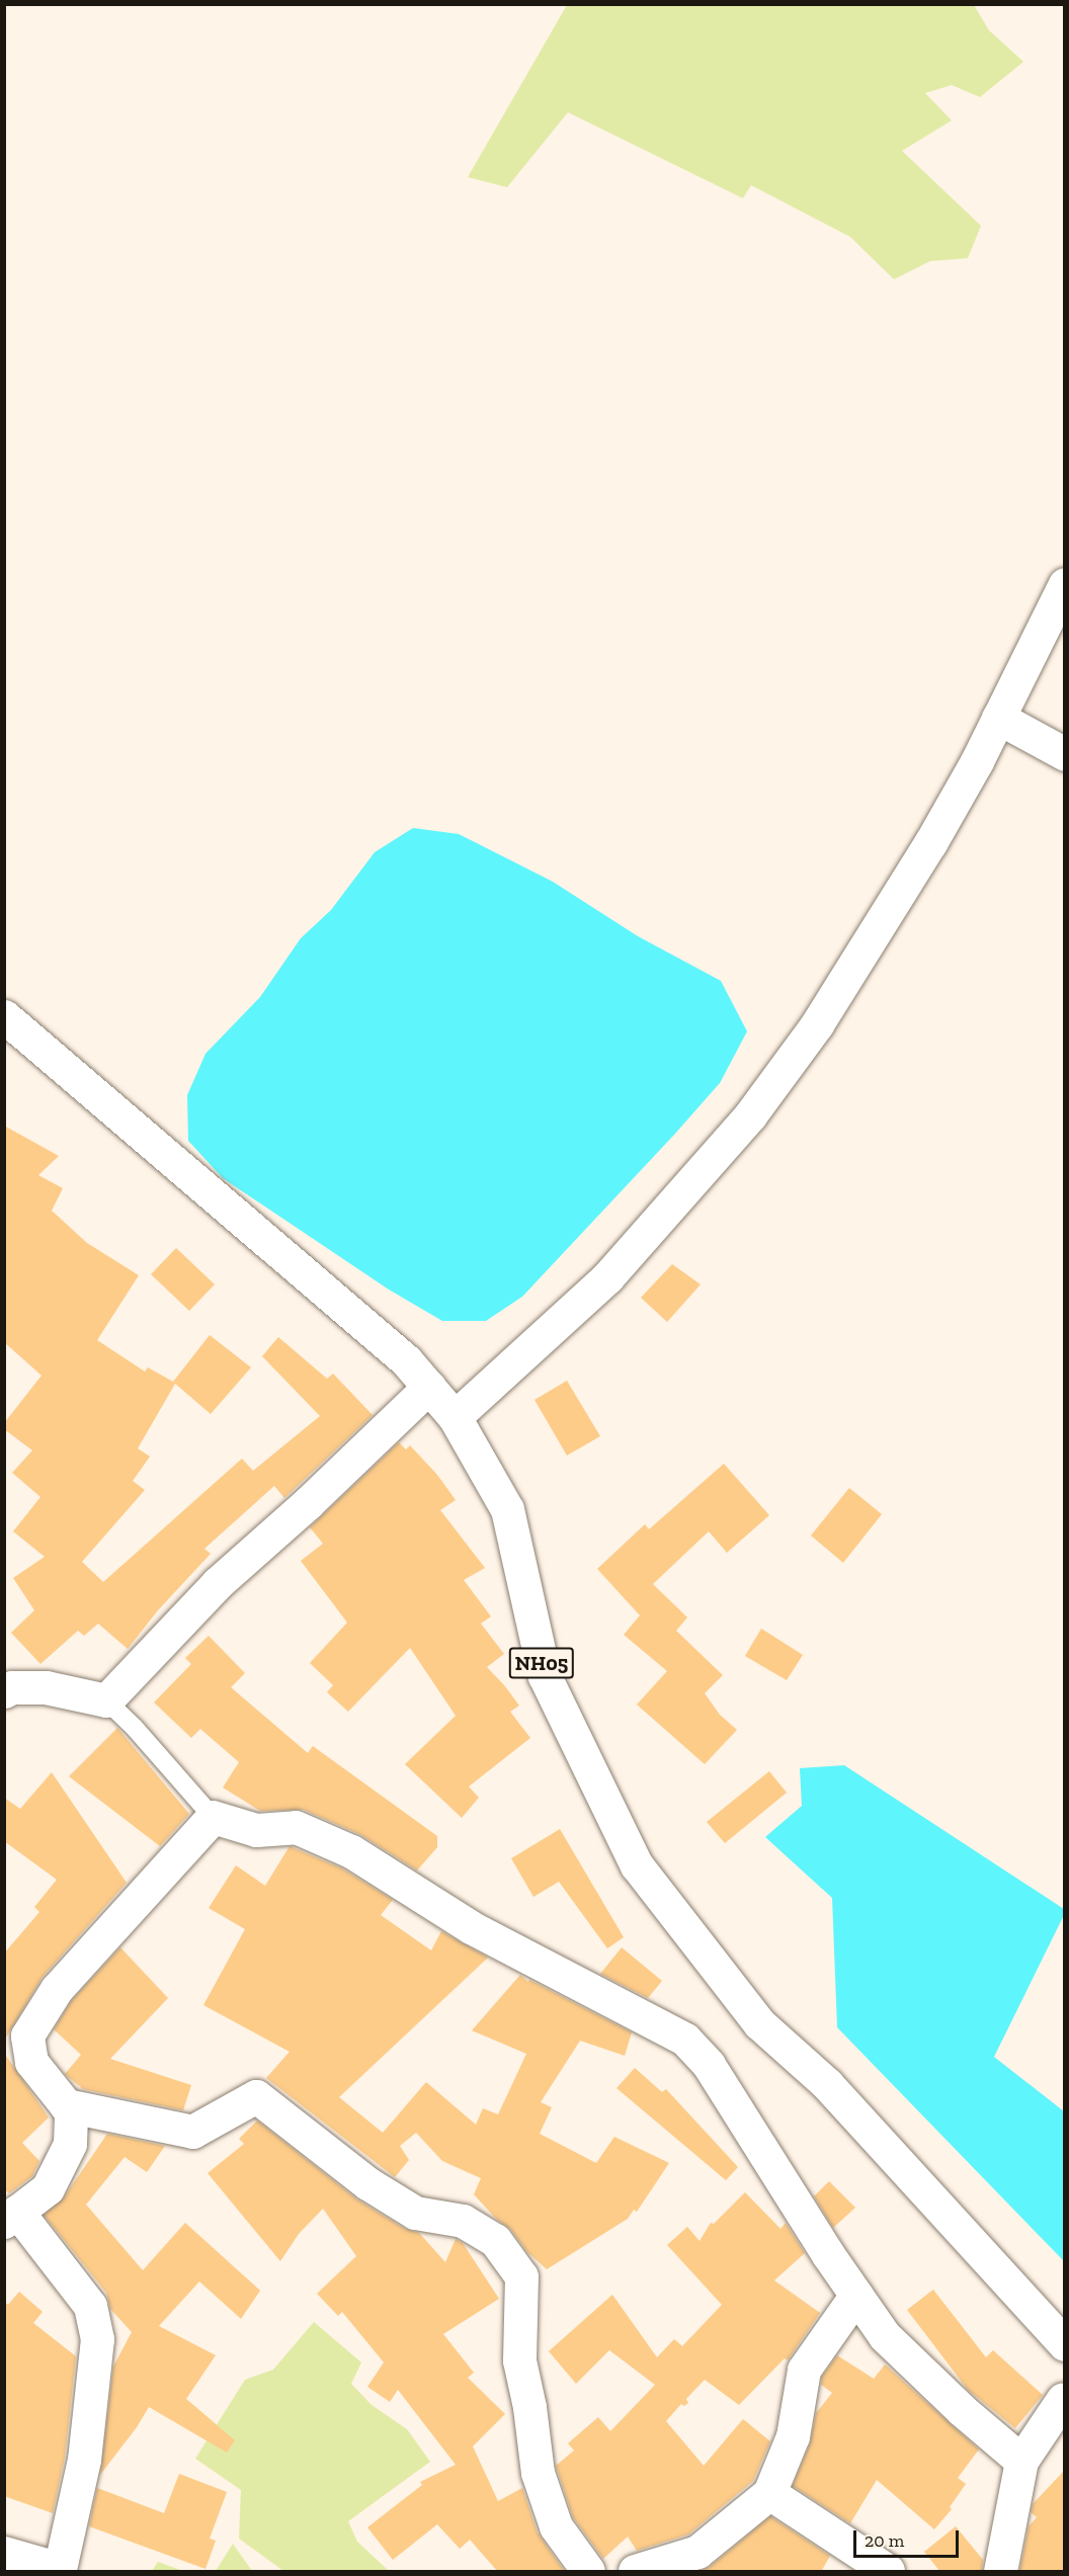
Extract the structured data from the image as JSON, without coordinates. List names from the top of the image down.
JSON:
{
  "streets": {
    "street": ["NH05"]
  },
  "scale_bar": "20 m"
}
